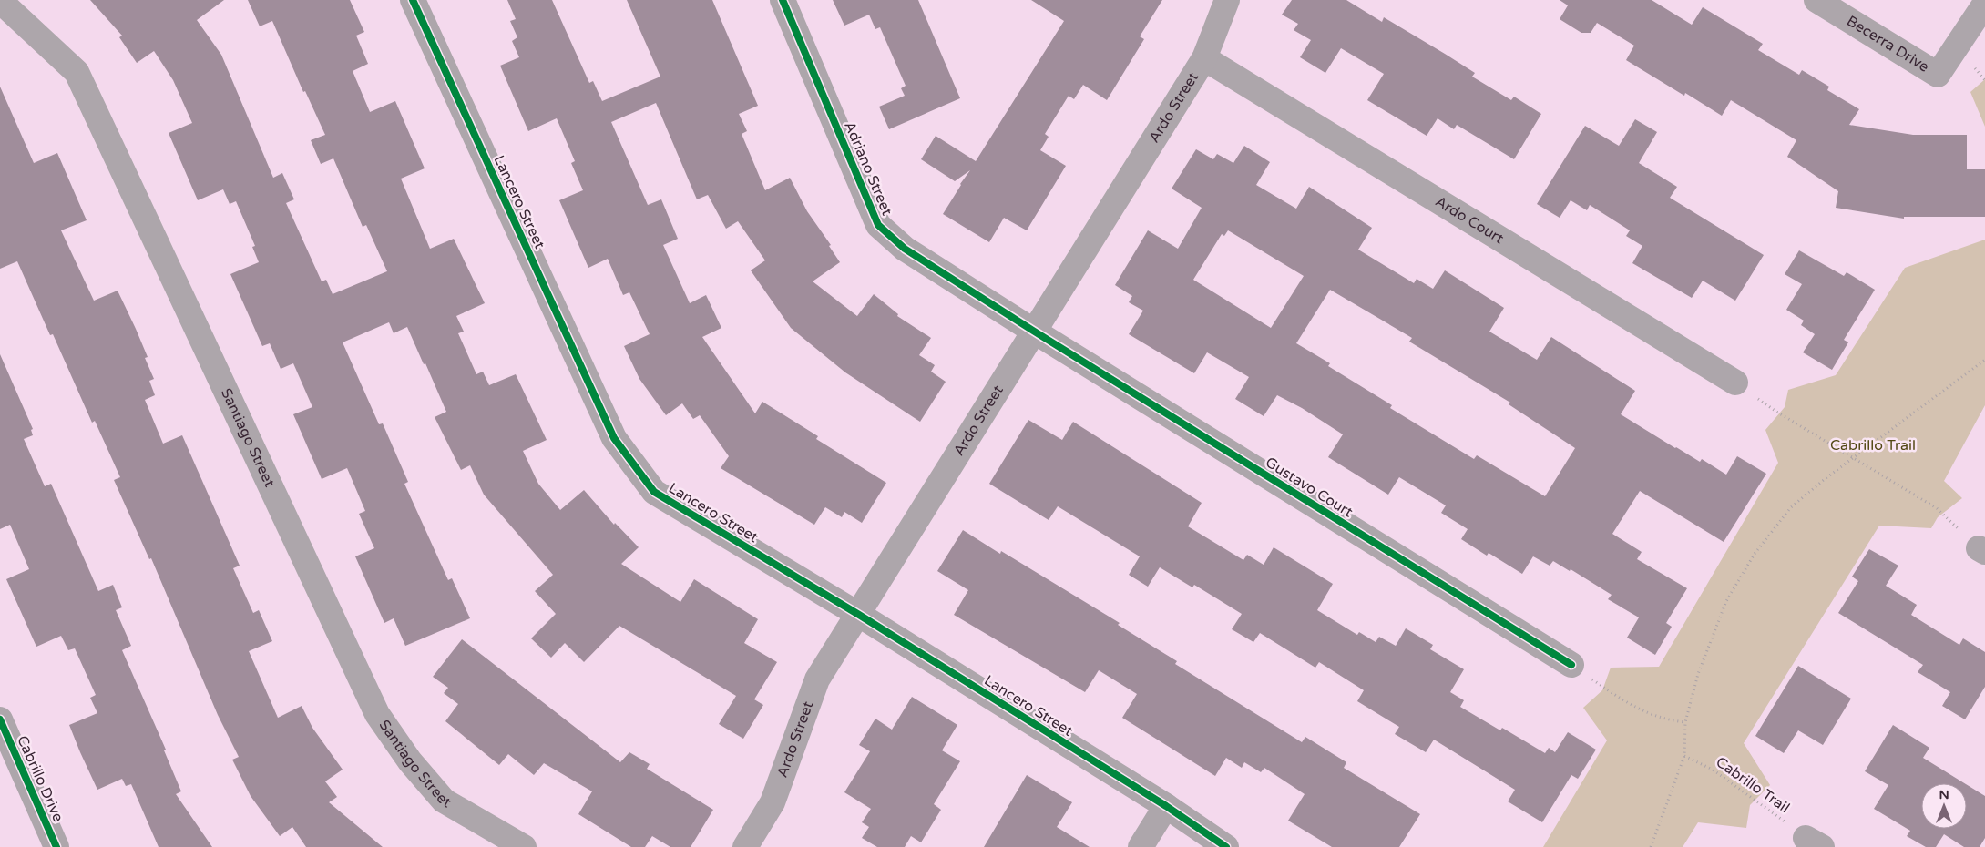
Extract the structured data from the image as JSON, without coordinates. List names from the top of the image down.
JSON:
{
  "streets": {
    "street": [
      "Becerra Drive",
      "Ardo Street",
      "Adriano Street",
      "Lancero Street",
      "Ardo Court",
      "Santiago Street",
      "Gustavo Court",
      "Cabrillo Drive"
    ],
    "path": ["Cabrillo Trail"]
  },
  "crossings": [
    ["Ardo Street", "Adriano Street"],
    ["Ardo Street", "Lancero Street"],
    ["Ardo Street", "Ardo Court"],
    ["Ardo Street", "Gustavo Court"],
    ["Adriano Street", "Gustavo Court"]
  ],
  "parks": ["Cabrillo Trail"],
  "north": "top"
}
